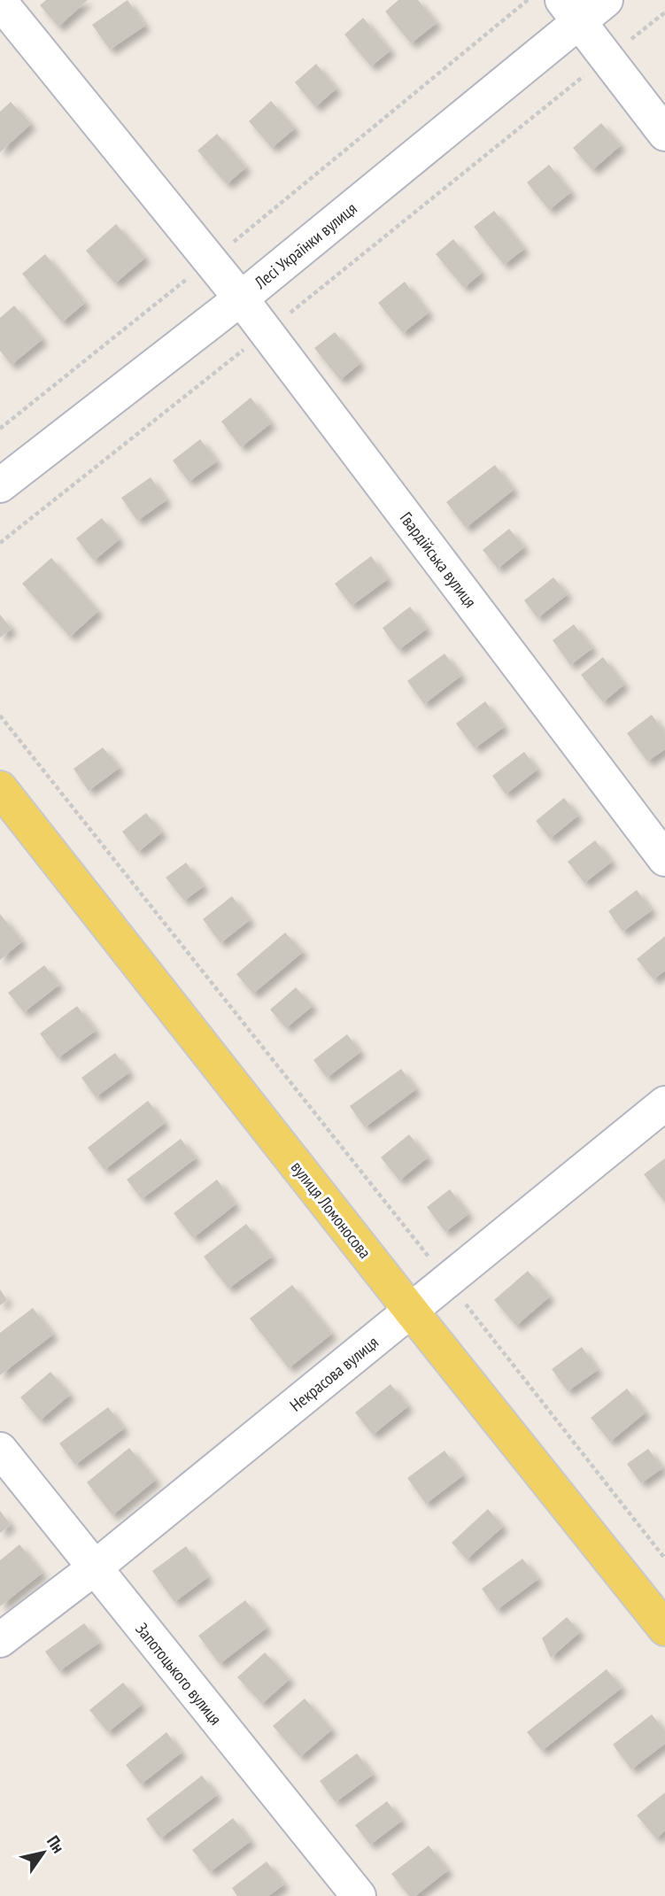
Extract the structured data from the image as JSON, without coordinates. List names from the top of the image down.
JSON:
{
  "streets": {
    "main road": ["вулиця Ломоносова"],
    "street": [
      "Лесі Українки вулиця",
      "Гвардійська вулиця",
      "Некрасова вулиця",
      "Запотоцького вулиця"
    ]
  },
  "crossings": [
    ["Лесі Українки вулиця", "Гвардійська вулиця"],
    ["вулиця Ломоносова", "Некрасова вулиця"],
    ["Некрасова вулиця", "Запотоцького вулиця"]
  ],
  "north": "top right"
}
